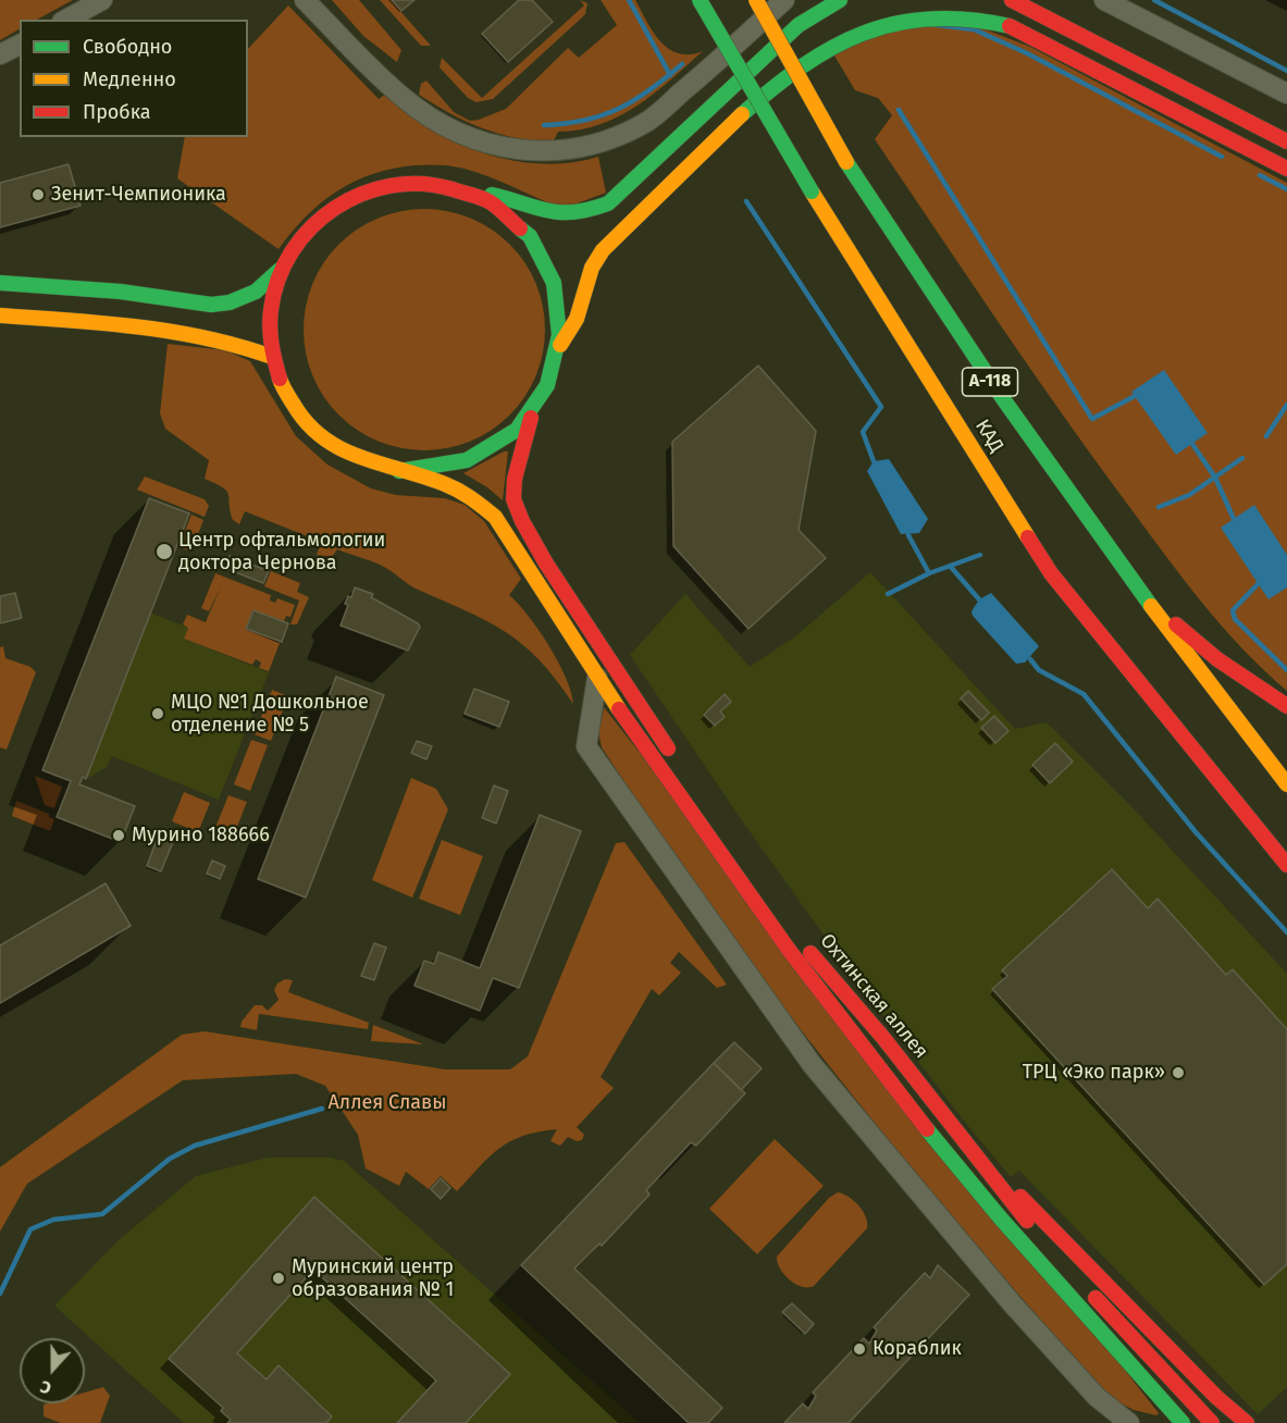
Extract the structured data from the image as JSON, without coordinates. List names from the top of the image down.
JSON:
{
  "streets": {
    "main road": ["А-118", "КАД", "Охтинская аллея"]
  },
  "parks": ["Аллея Славы"],
  "places": [
    "Зенит-Чемпионика",
    "Центр офтальмологии доктора Чернова",
    "МЦО №1 Дошкольное отделение № 5",
    "Мурино 188666",
    "ТРЦ «Эко парк»",
    "Муринский центр образования № 1",
    "Кораблик"
  ],
  "legend": ["Свободно", "Медленно", "Пробка"],
  "north": "bottom"
}
